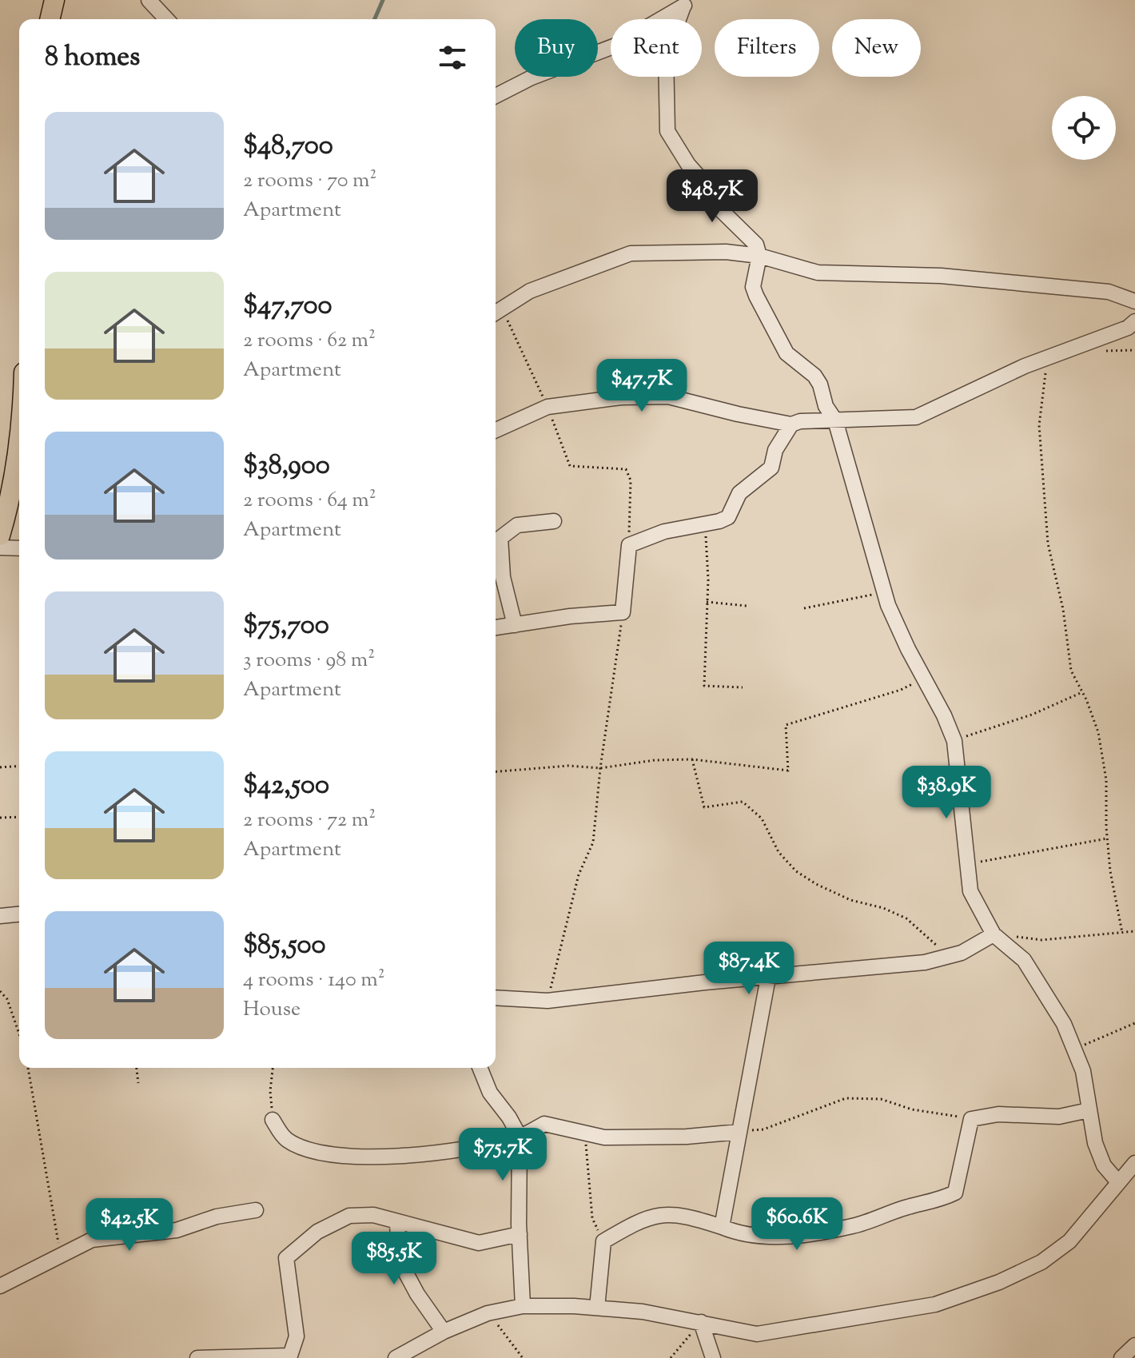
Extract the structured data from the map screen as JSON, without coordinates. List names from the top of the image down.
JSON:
{
  "page": {
    "chip": [
      "Buy",
      "Rent",
      "Filters",
      "New"
    ],
    "heading": "8 homes",
    "list": [
      {
        "name": "$48,700",
        "note": "2 rooms · 70 m² · Apartment"
      },
      {
        "name": "$47,700",
        "note": "2 rooms · 62 m² · Apartment"
      },
      {
        "name": "$38,900",
        "note": "2 rooms · 64 m² · Apartment"
      },
      {
        "name": "$75,700",
        "note": "3 rooms · 98 m² · Apartment"
      },
      {
        "name": "$42,500",
        "note": "2 rooms · 72 m² · Apartment"
      },
      {
        "name": "$85,500",
        "note": "4 rooms · 140 m² · House"
      }
    ],
    "price": [
      "$48.7K",
      "$47.7K",
      "$38.9K",
      "$87.4K",
      "$75.7K",
      "$60.6K",
      "$42.5K",
      "$85.5K"
    ]
  }
}
